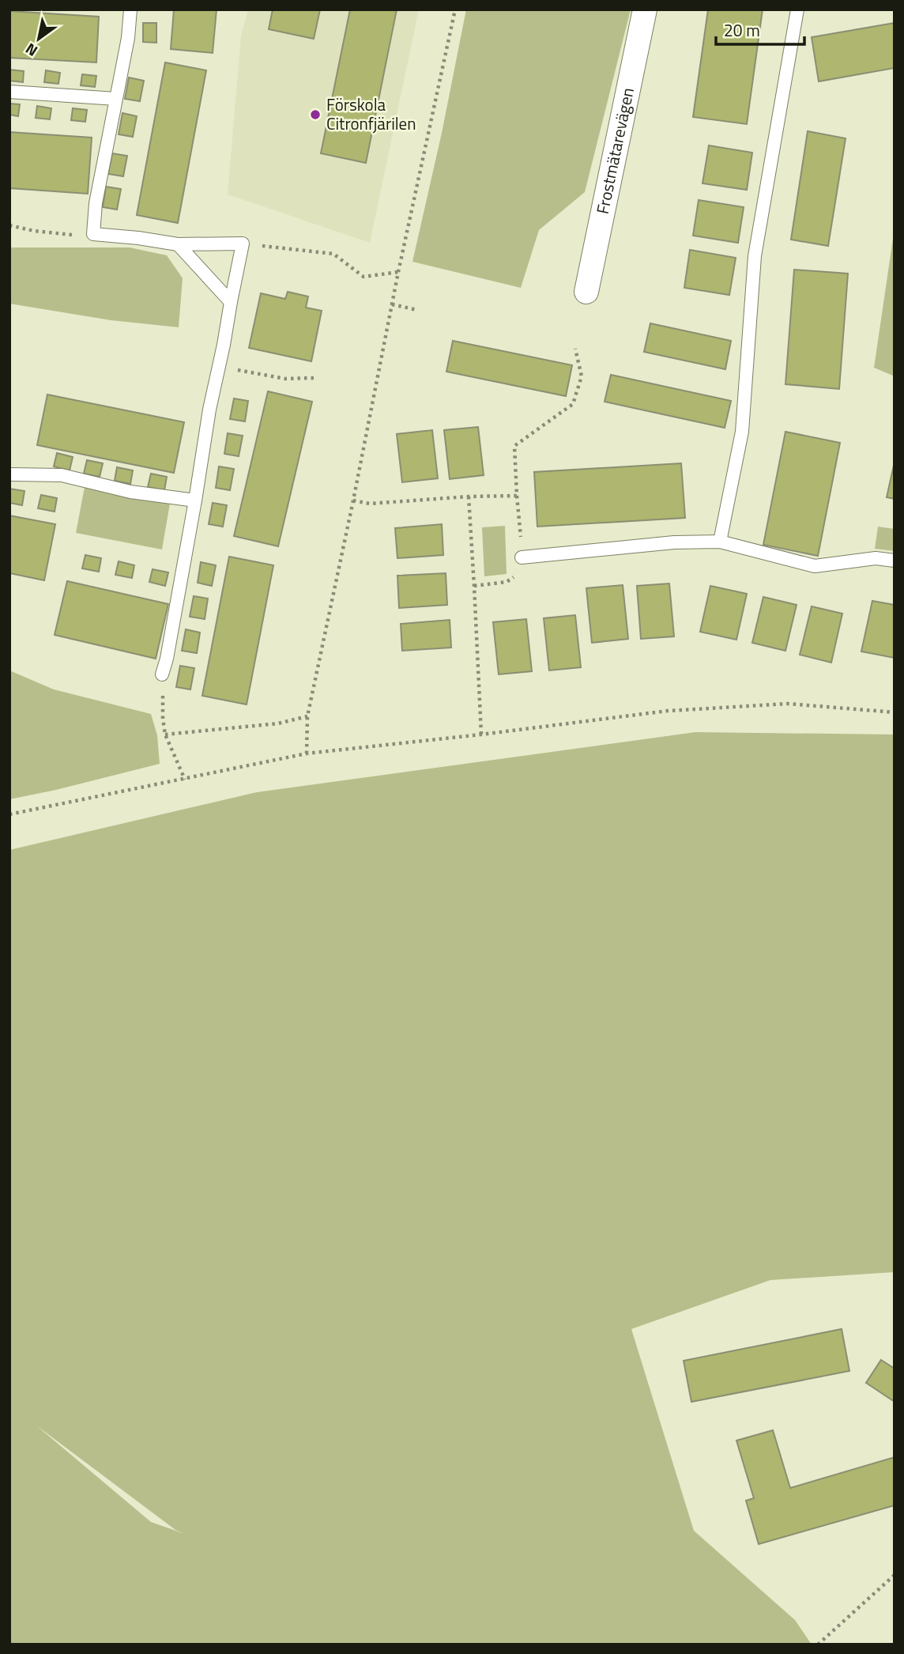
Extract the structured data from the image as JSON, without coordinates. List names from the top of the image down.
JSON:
{
  "streets": {
    "street": ["Frostmätarevägen"]
  },
  "places": ["Förskola Citronfjärilen"],
  "scale_bar": "20 m",
  "north": "bottom left"
}
